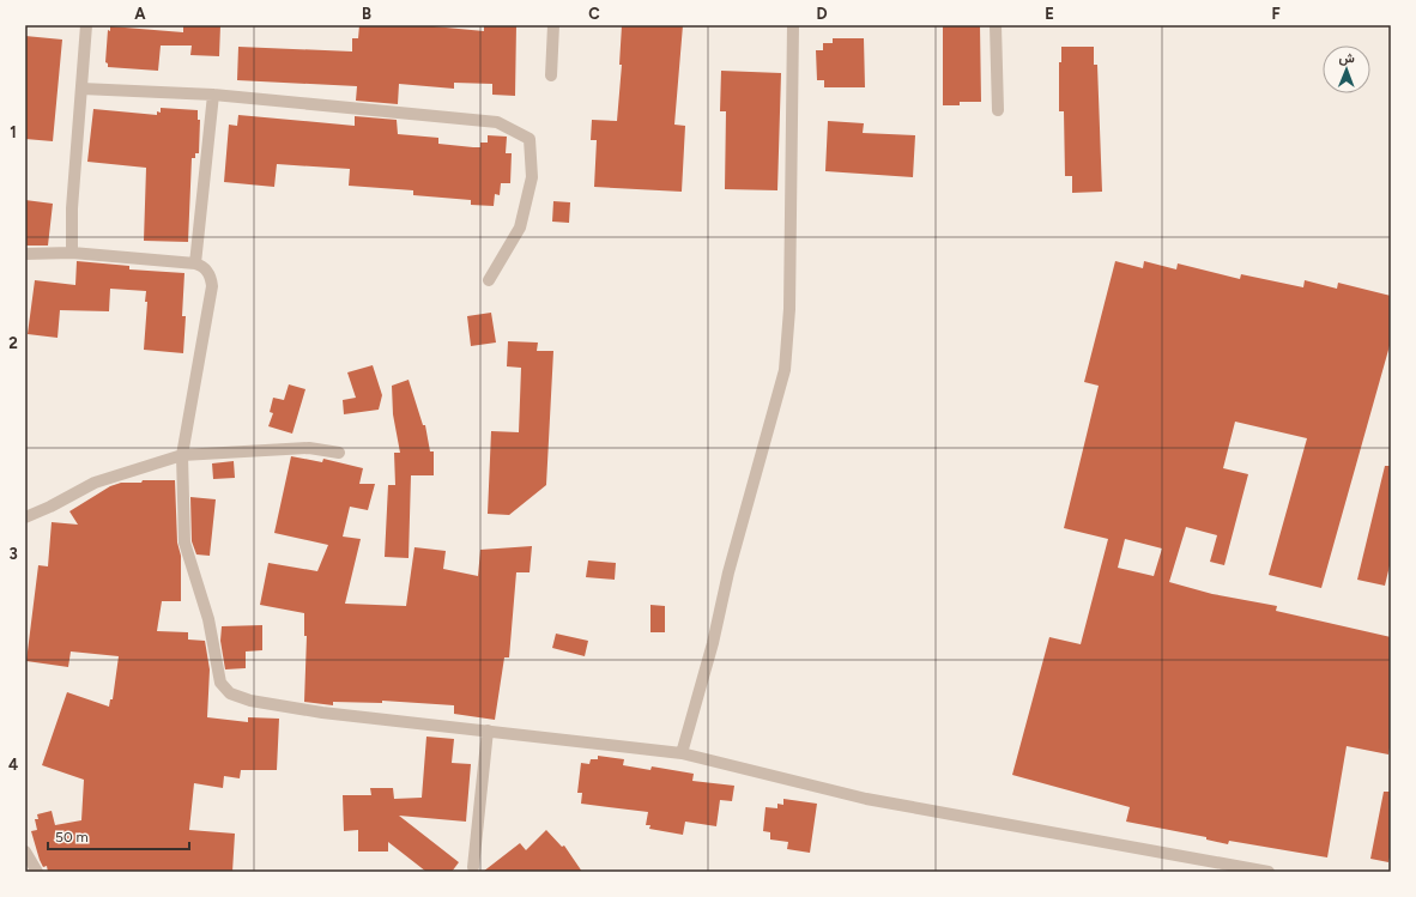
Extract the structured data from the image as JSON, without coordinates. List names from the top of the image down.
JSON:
{
  "scale_bar": "50 m",
  "north": "top",
  "grid": {
    "columns": [
      "A",
      "B",
      "C",
      "D",
      "E",
      "F"
    ],
    "rows": [
      "1",
      "2",
      "3",
      "4"
    ]
  }
}
